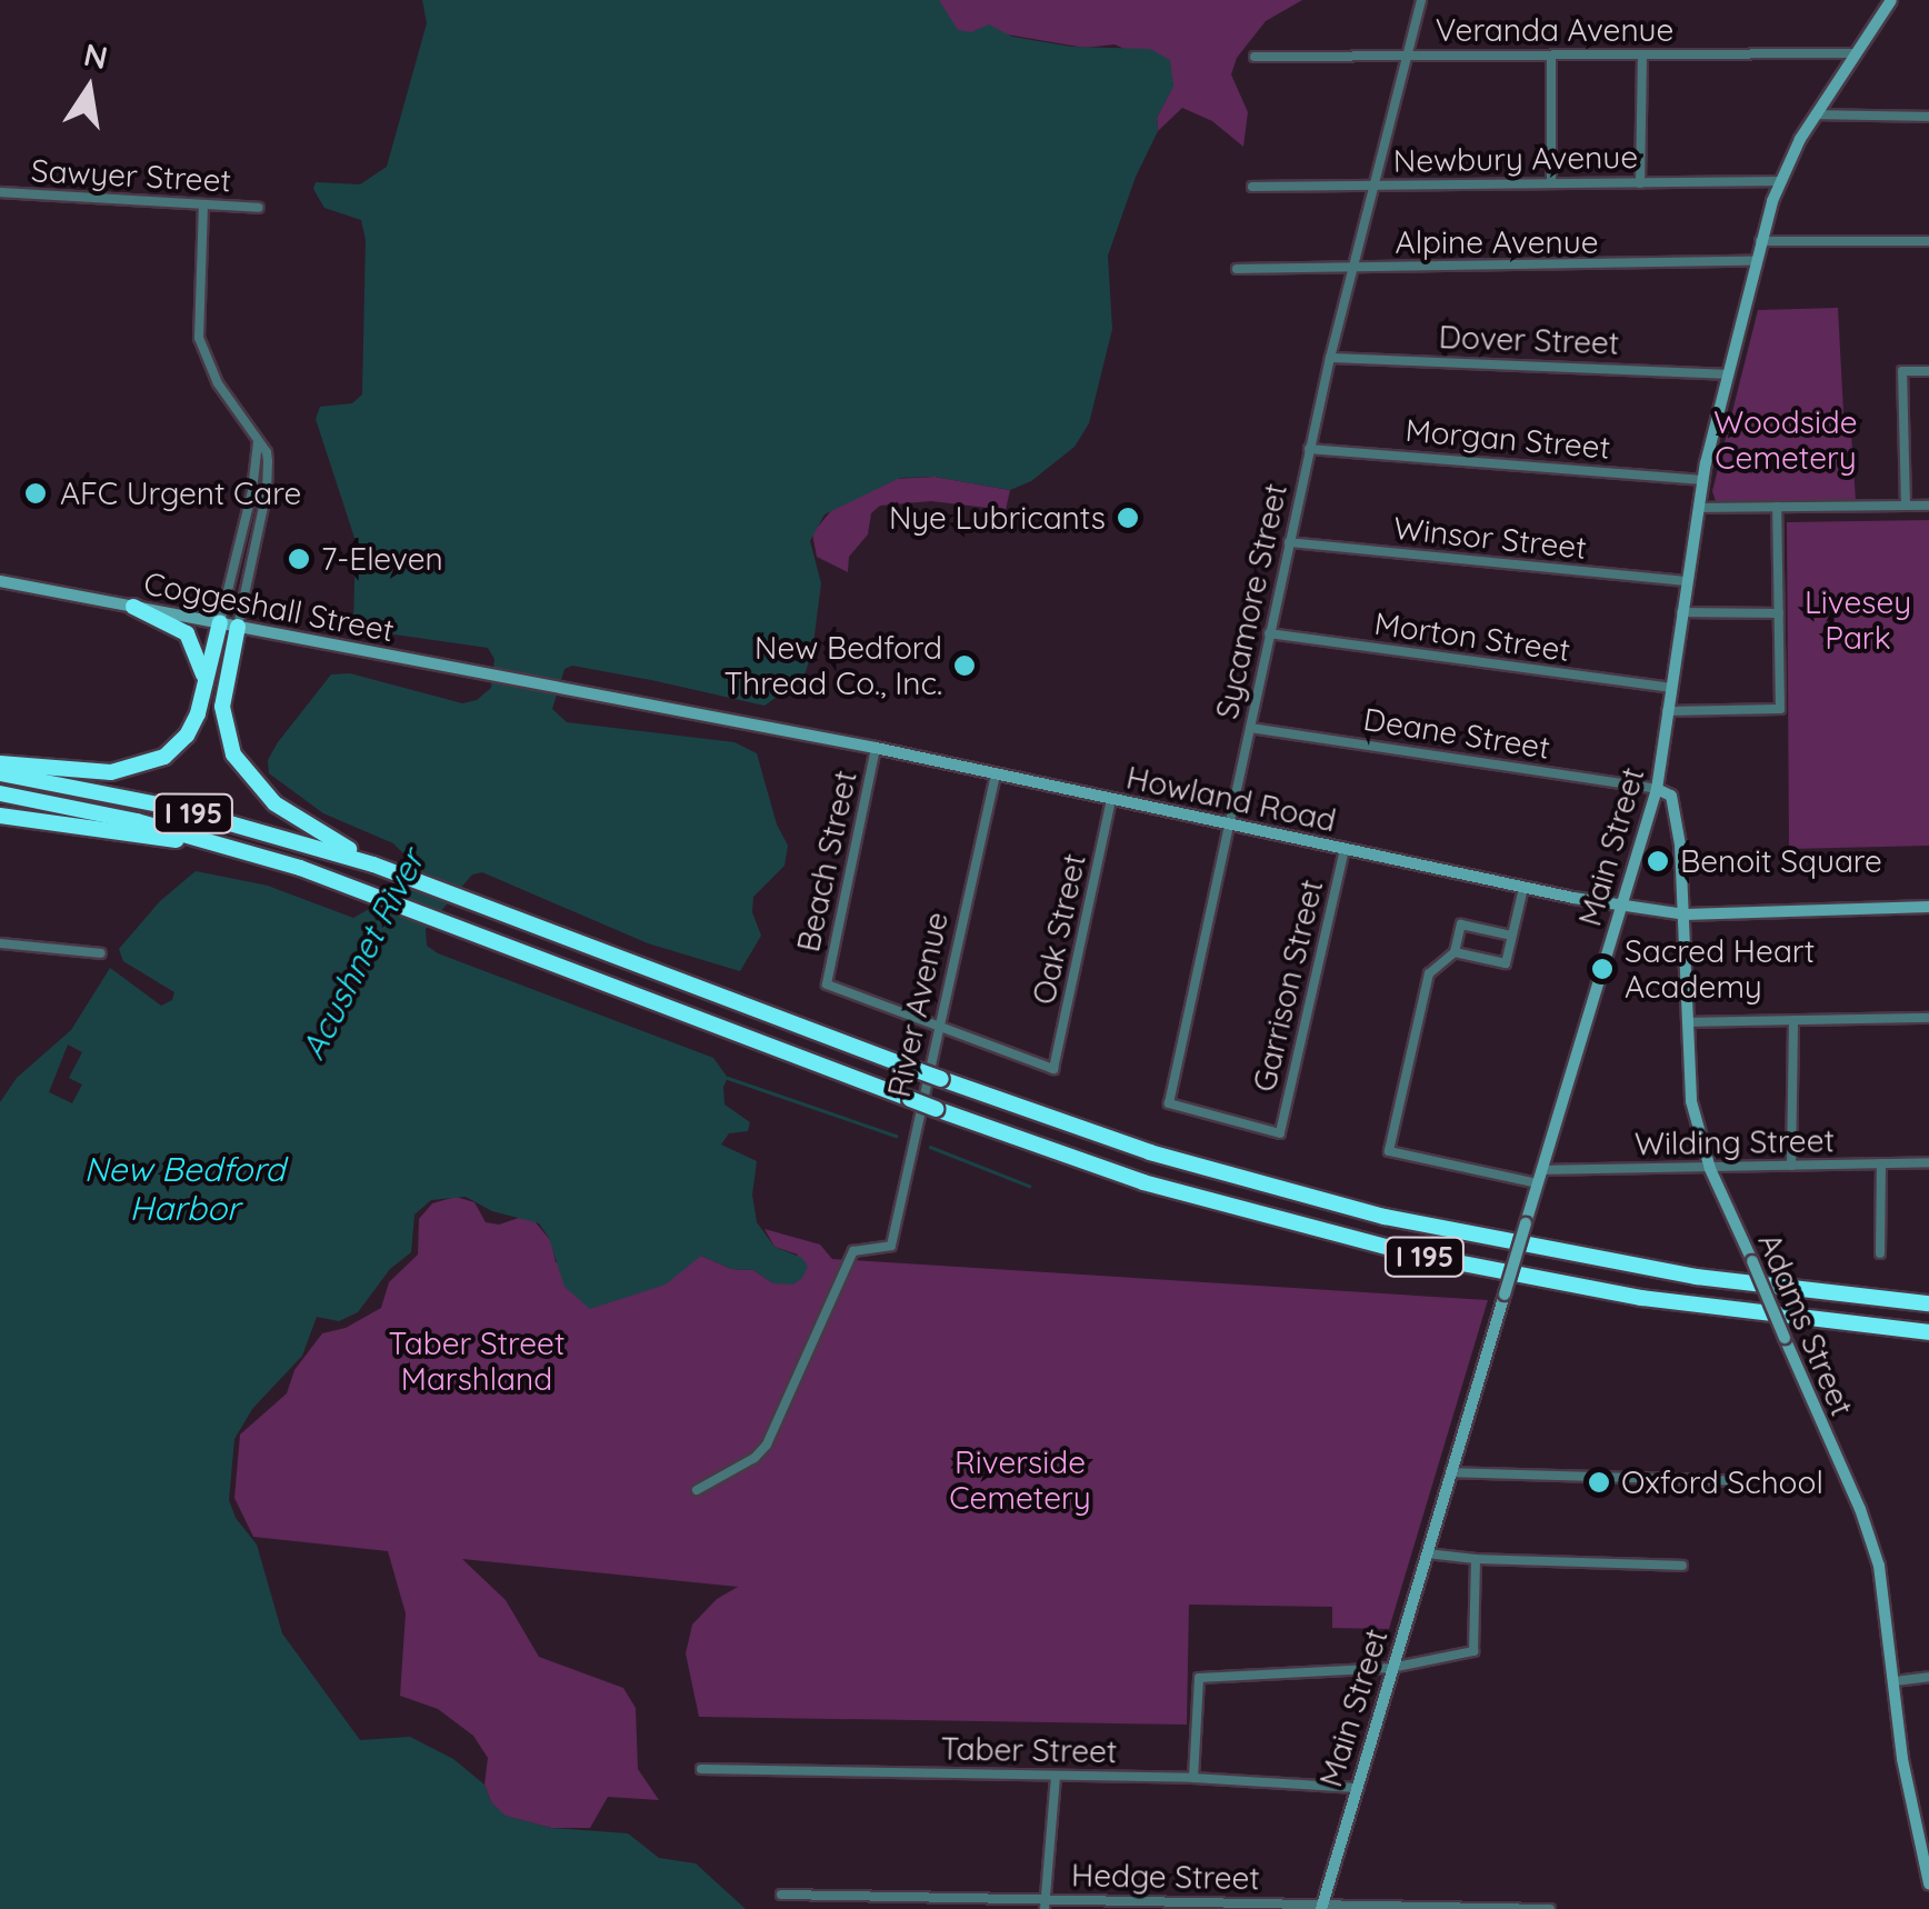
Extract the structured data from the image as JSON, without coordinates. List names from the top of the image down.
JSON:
{
  "streets": {
    "highway": ["I 195"],
    "main road": [
      "Coggeshall Street",
      "Howland Road",
      "Main Street",
      "Adams Street"
    ],
    "street": [
      "Veranda Avenue",
      "Newbury Avenue",
      "Sawyer Street",
      "Alpine Avenue",
      "Dover Street",
      "Morgan Street",
      "Winsor Street",
      "Sycamore Street",
      "Morton Street",
      "Deane Street",
      "Beach Street",
      "Oak Street",
      "Garrison Street",
      "River Avenue",
      "Wilding Street",
      "Taber Street",
      "Hedge Street"
    ]
  },
  "crossings": [
    ["Veranda Avenue", "Sycamore Street"],
    ["Veranda Avenue", "Main Street"],
    ["Newbury Avenue", "Sycamore Street"],
    ["Newbury Avenue", "Main Street"],
    ["Alpine Avenue", "Sycamore Street"],
    ["Alpine Avenue", "Main Street"],
    ["Dover Street", "Sycamore Street"],
    ["Dover Street", "Main Street"],
    ["Morgan Street", "Sycamore Street"],
    ["Morgan Street", "Main Street"],
    ["Winsor Street", "Sycamore Street"],
    ["Winsor Street", "Main Street"],
    ["Sycamore Street", "Morton Street"],
    ["Sycamore Street", "Deane Street"],
    ["Sycamore Street", "Howland Road"],
    ["Sycamore Street", "Garrison Street"],
    ["Coggeshall Street", "Howland Road"],
    ["Morton Street", "Main Street"],
    ["Deane Street", "Main Street"],
    ["Deane Street", "Adams Street"],
    ["Howland Road", "Main Street"],
    ["Howland Road", "Beach Street"],
    ["Howland Road", "Oak Street"],
    ["Howland Road", "Garrison Street"],
    ["Howland Road", "River Avenue"],
    ["Howland Road", "Adams Street"],
    ["Main Street", "Wilding Street"],
    ["Main Street", "Adams Street"],
    ["Main Street", "Taber Street"],
    ["Main Street", "Hedge Street"],
    ["Beach Street", "Oak Street"],
    ["Beach Street", "River Avenue"],
    ["Oak Street", "River Avenue"],
    ["Wilding Street", "Adams Street"]
  ],
  "water": ["Acushnet River", "New Bedford Harbor"],
  "parks": [
    "Woodside Cemetery",
    "Livesey Park",
    "Taber Street Marshland",
    "Riverside Cemetery"
  ],
  "places": [
    "AFC Urgent Care",
    "Nye Lubricants",
    "7-Eleven",
    "New Bedford Thread Co., Inc.",
    "Benoit Square",
    "Sacred Heart Academy",
    "Oxford School"
  ],
  "north": "top"
}
